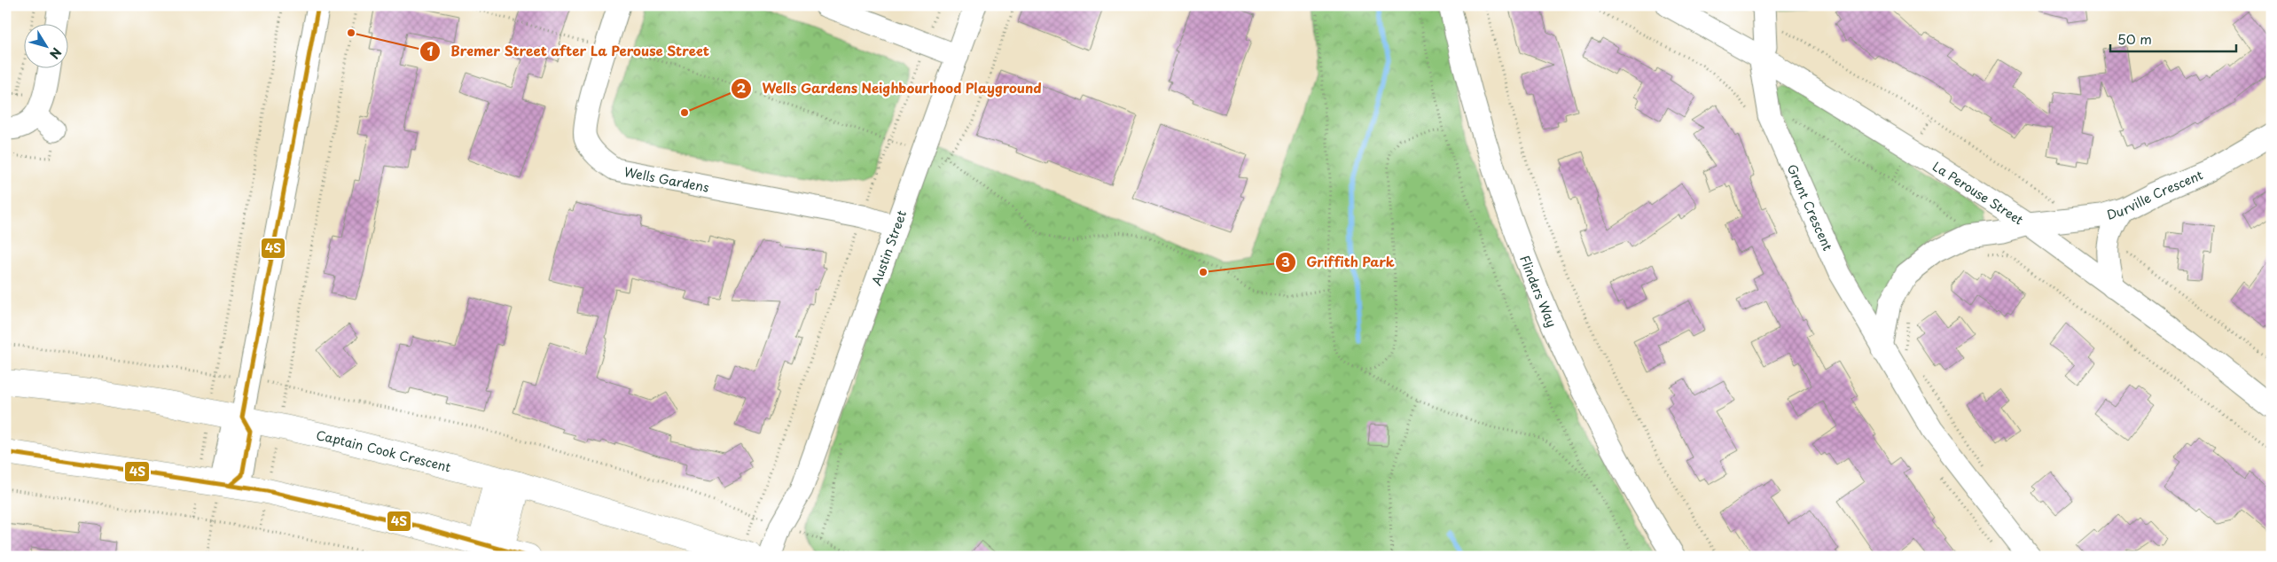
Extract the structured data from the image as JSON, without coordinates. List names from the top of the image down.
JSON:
{
  "streets": {
    "main road": ["Captain Cook Crescent"],
    "street": [
      "Wells Gardens",
      "La Perouse Street",
      "Durville Crescent",
      "Grant Crescent",
      "Austin Street",
      "Flinders Way"
    ]
  },
  "crossings": [
    ["Wells Gardens", "Austin Street"],
    ["La Perouse Street", "Durville Crescent"],
    ["La Perouse Street", "Grant Crescent"]
  ],
  "places": ["Bremer Street after La Perouse Street", "Wells Gardens Neighbourhood Playground", "Griffith Park"],
  "lines": ["transit line 4S"],
  "scale_bar": "50 m",
  "north": "bottom right"
}
